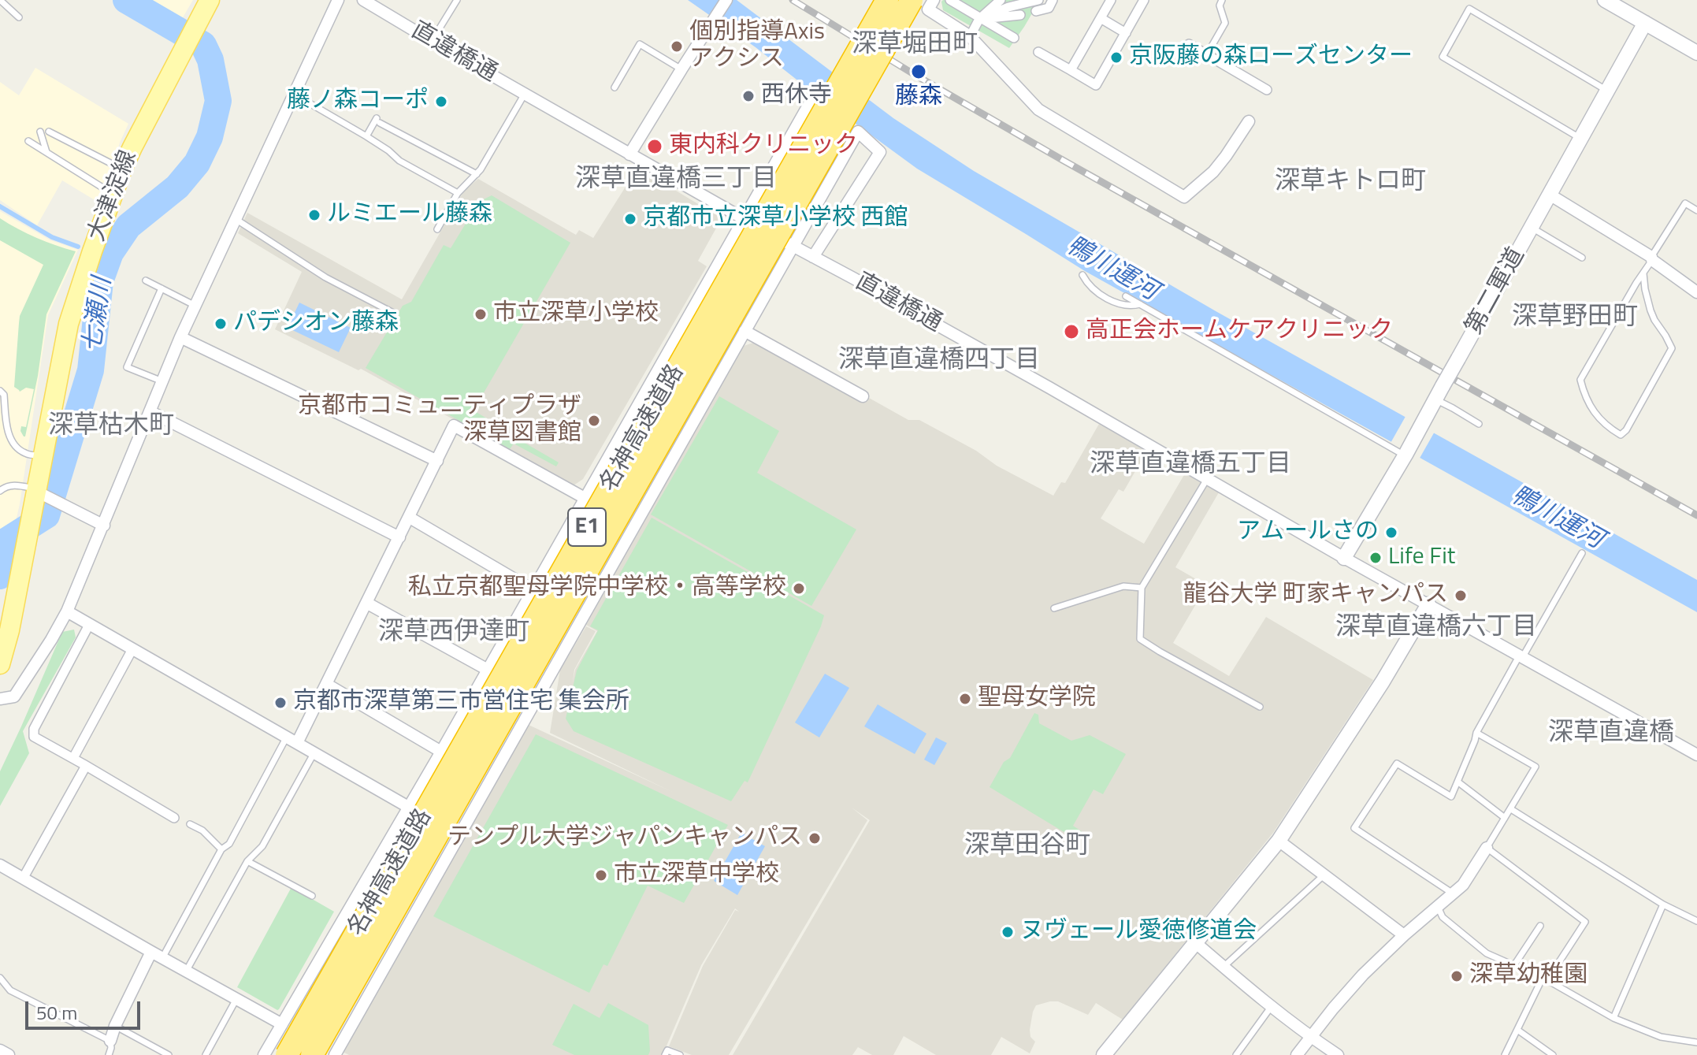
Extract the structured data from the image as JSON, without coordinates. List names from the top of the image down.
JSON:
{
  "streets": {
    "highway": ["名神高速道路", "E1"],
    "main road": ["大津淀線"],
    "street": ["直違橋通", "第二軍道"]
  },
  "crossings": [
    ["直違橋通", "第二軍道"]
  ],
  "districts": [
    "深草堀田町",
    "深草直違橋三丁目",
    "深草キトロ町",
    "深草野田町",
    "深草直違橋四丁目",
    "深草枯木町",
    "深草直違橋五丁目",
    "深草直違橋六丁目",
    "深草西伊達町",
    "深草直違橋",
    "深草田谷町"
  ],
  "water": ["鴨川運河", "七瀬川"],
  "places": [
    "個別指導Axis アクシス",
    "京阪藤の森ローズセンター",
    "藤森",
    "西休寺",
    "藤ノ森コーポ",
    "東内科クリニック",
    "ルミエール藤森",
    "京都市立深草小学校 西館",
    "市立深草小学校",
    "パデシオン藤森",
    "高正会ホームケアクリニック",
    "京都市コミュニティプラザ 深草図書館",
    "アムールさの",
    "Life Fit",
    "私立京都聖母学院中学校・高等学校",
    "龍谷大学 町家キャンパス",
    "聖母女学院",
    "京都市深草第三市営住宅 集会所",
    "テンプル大学ジャパンキャンパス",
    "市立深草中学校",
    "ヌヴェール愛徳修道会",
    "深草幼稚園"
  ],
  "scale_bar": "50 m"
}
